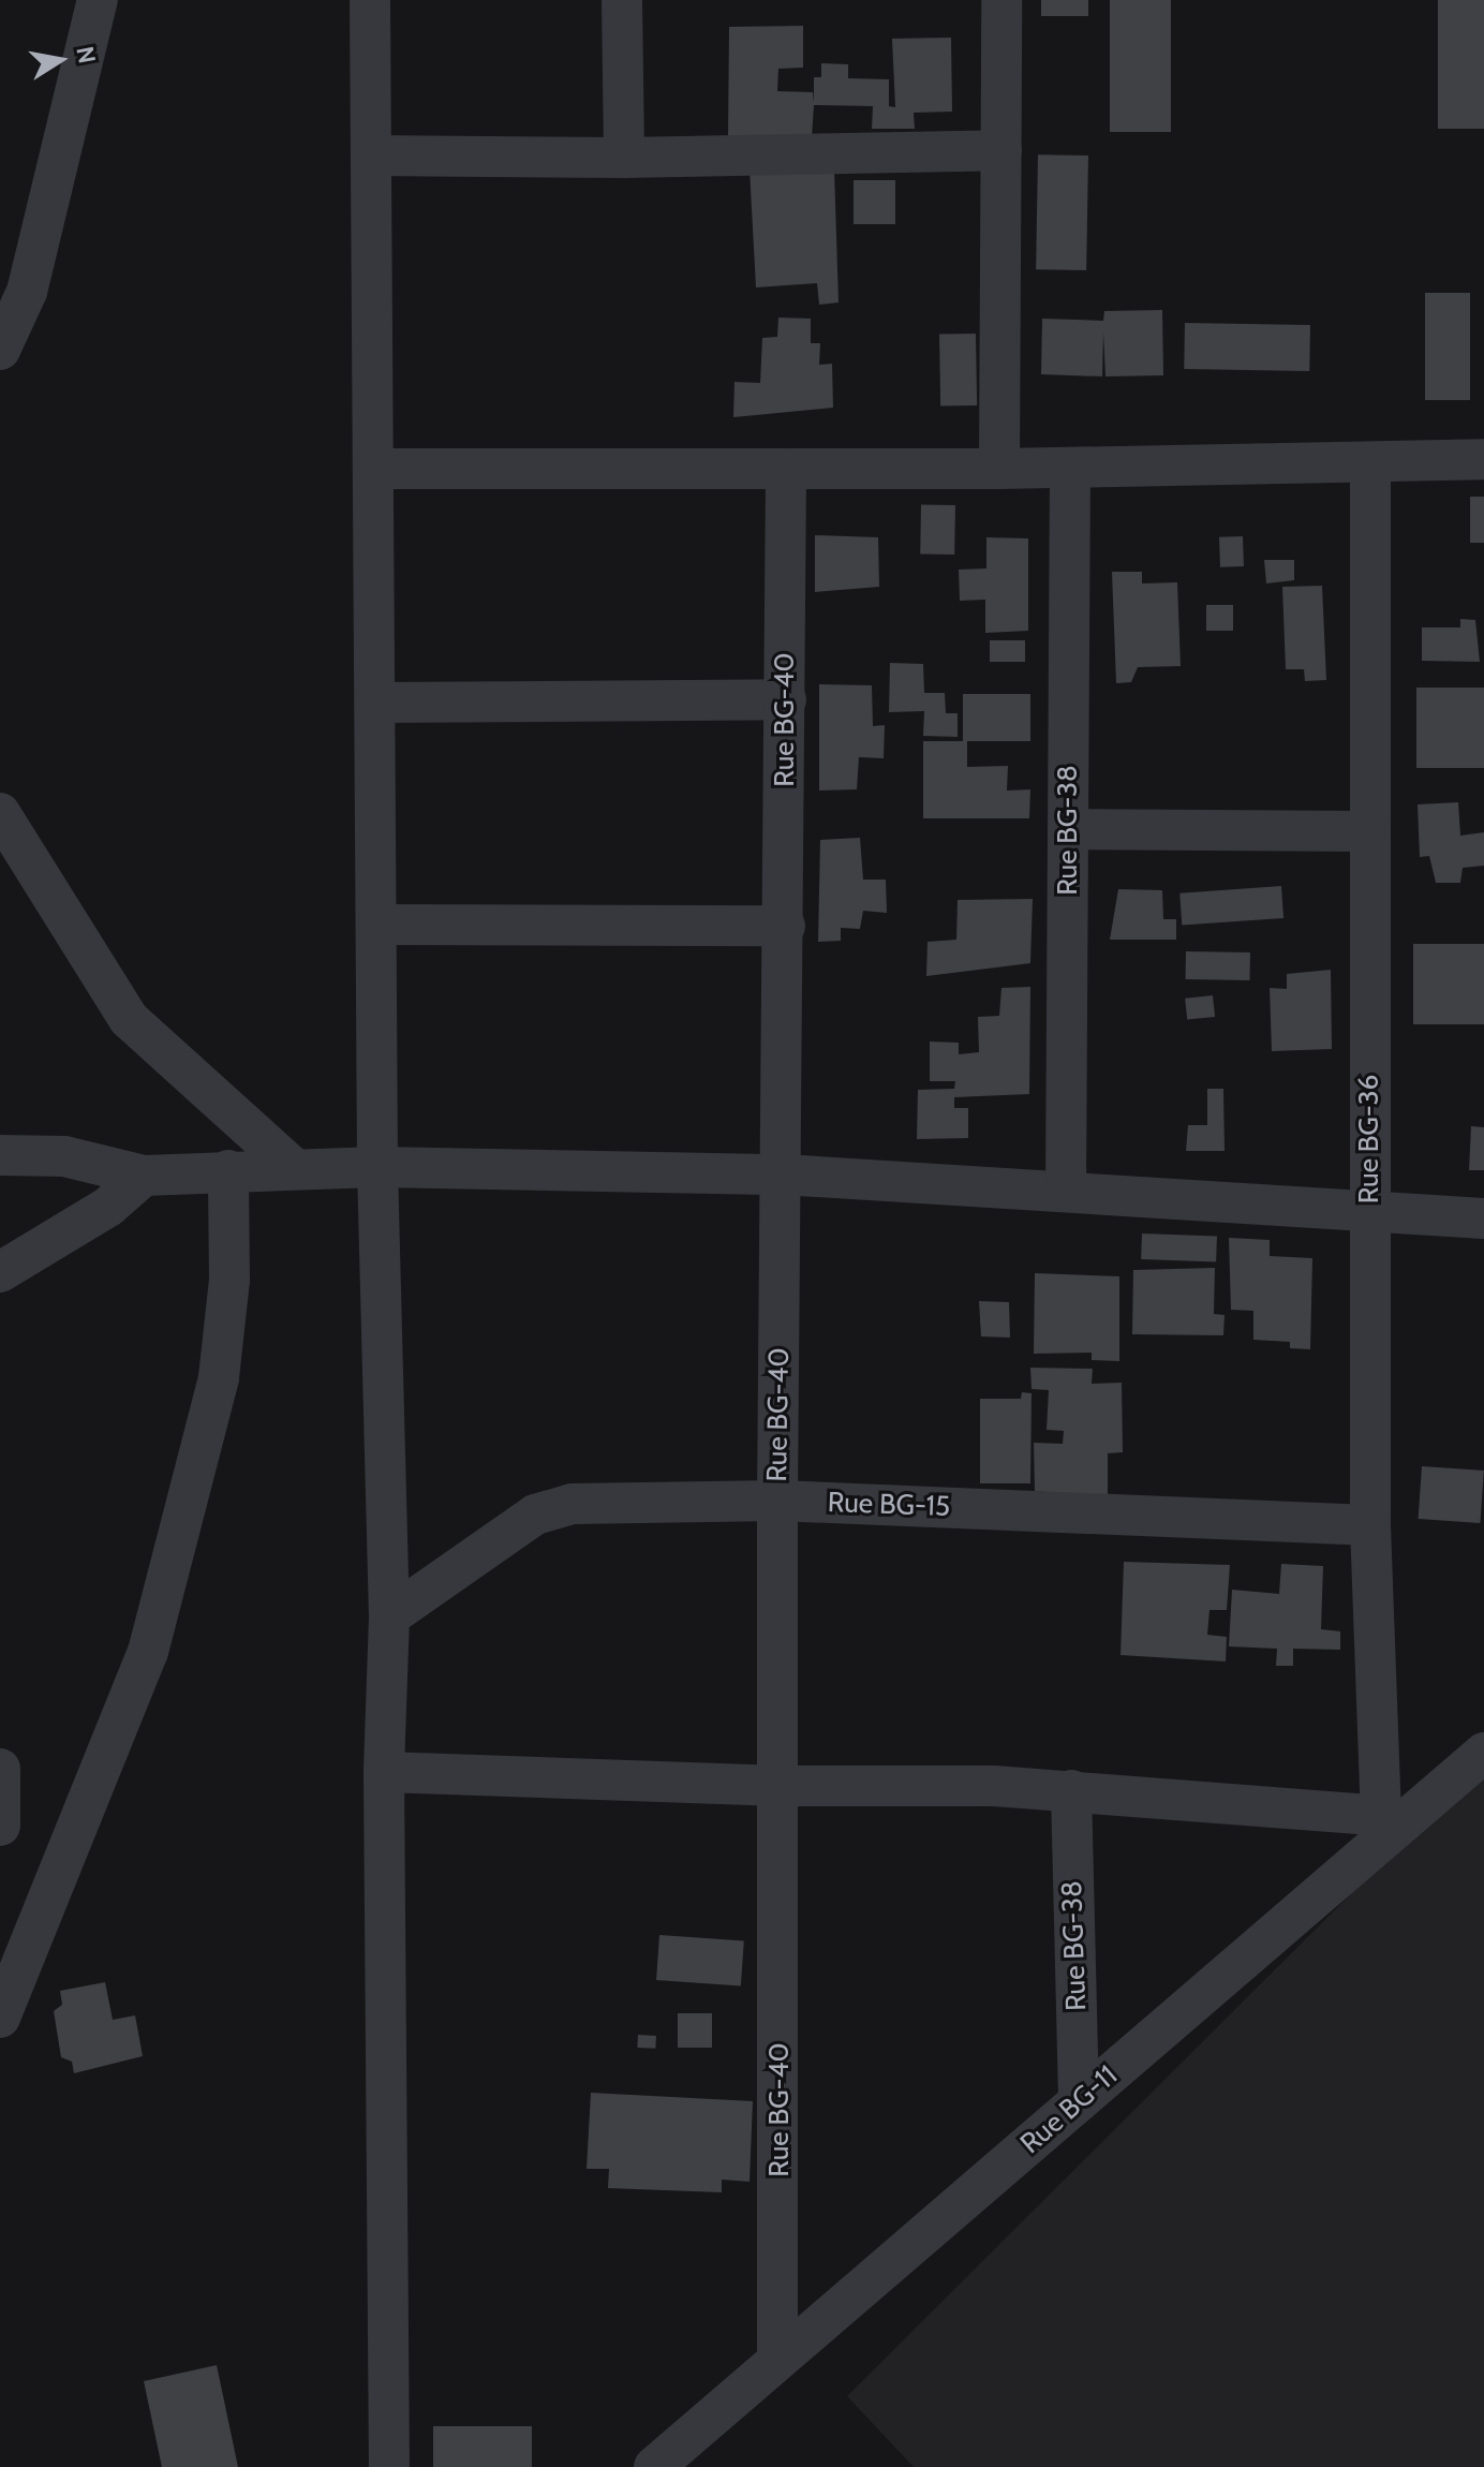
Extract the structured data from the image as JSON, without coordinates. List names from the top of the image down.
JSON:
{
  "streets": {
    "street": [
      "Rue BG-40",
      "Rue BG-38",
      "Rue BG-36",
      "Rue BG-15",
      "Rue BG-11"
    ]
  },
  "crossings": [
    ["Rue BG-40", "Rue BG-15"],
    ["Rue BG-40", "Rue BG-11"],
    ["Rue BG-38", "Rue BG-11"],
    ["Rue BG-36", "Rue BG-15"],
    ["Rue BG-36", "Rue BG-11"]
  ],
  "north": "right"
}
